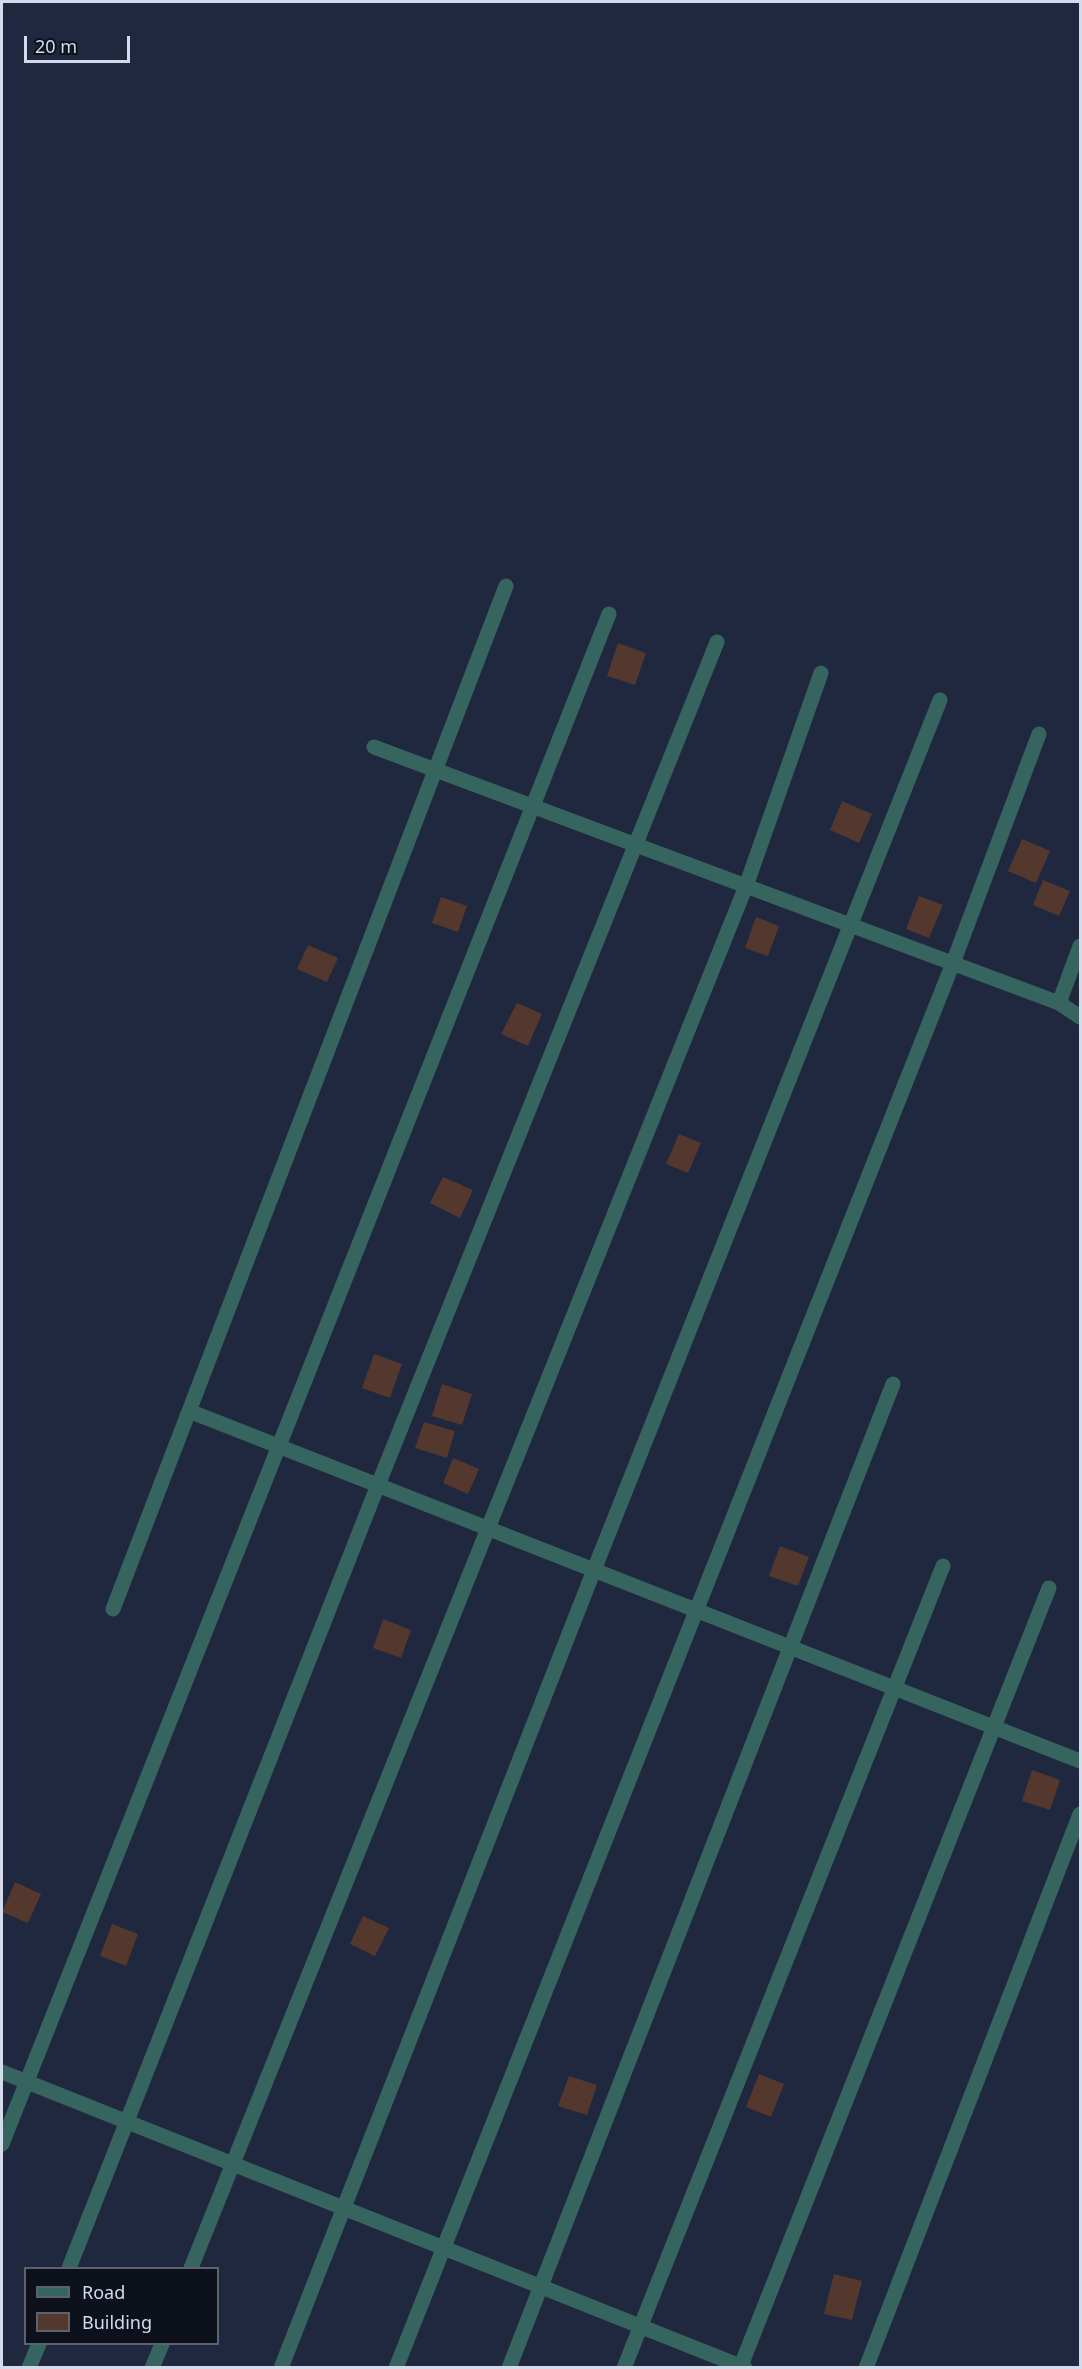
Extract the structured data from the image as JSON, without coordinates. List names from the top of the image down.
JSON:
{
  "legend": ["Road", "Building"],
  "scale_bar": "20 m"
}
